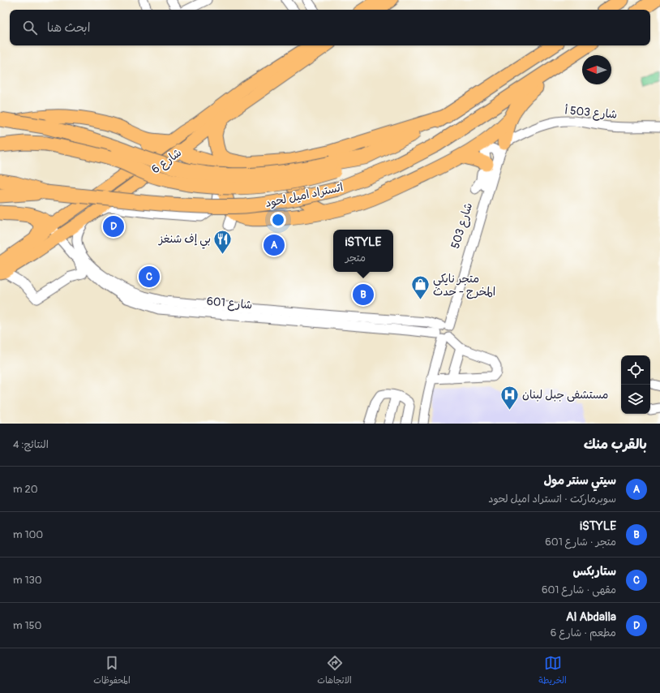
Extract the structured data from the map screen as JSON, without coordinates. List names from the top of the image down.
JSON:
{
  "streets": {
    "highway": ["اتستراد اميل لحود"],
    "main road": ["شارع 6"],
    "street": ["شارع 503 أ", "شارع 503", "شارع 601"]
  },
  "crossings": [
    ["شارع 503 أ", "شارع 503"],
    ["شارع 6", "شارع 601"],
    ["شارع 503", "شارع 601"]
  ],
  "places": {
    "restaurant": ["بي إف شنغز"],
    "shop": ["متجر نايكي المخرج - حدث"],
    "hospital": ["مستشفى جبل لبنان"]
  },
  "north": "left",
  "page": {
    "search": "ابحث هنا",
    "pins": [
      "D",
      "A",
      "C",
      "B"
    ],
    "popup": ["iSTYLE", "متجر"],
    "heading": ["بالقرب منك", "النتائج: 4"],
    "list": [
      {
        "mark": "A",
        "name": "سيتي سنتر مول",
        "note": "سوبرماركت · اتستراد اميل لحود",
        "value": "20 m"
      },
      {
        "mark": "B",
        "name": "iSTYLE",
        "note": "متجر · شارع 601",
        "value": "100 m"
      },
      {
        "mark": "C",
        "name": "ستاربكس",
        "note": "مقهى · شارع 601",
        "value": "130 m"
      },
      {
        "mark": "D",
        "name": "Al Abdalla",
        "note": "مطعم · شارع 6",
        "value": "150 m"
      }
    ],
    "nav": ["الخريطة", "الاتجاهات", "المحفوظات"]
  }
}
